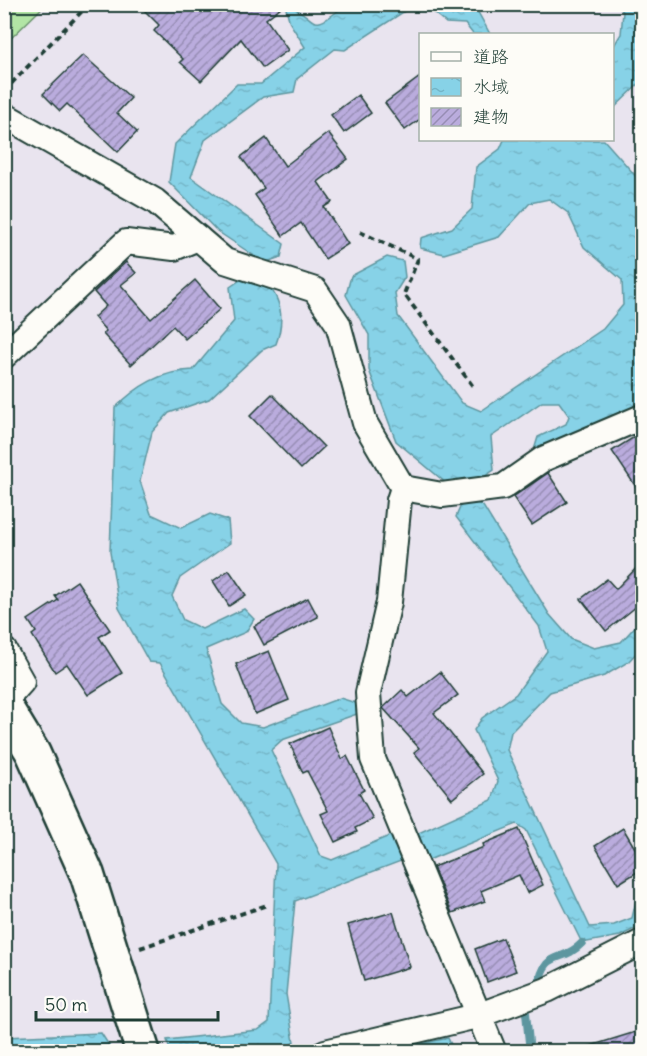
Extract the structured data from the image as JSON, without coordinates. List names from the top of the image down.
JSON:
{
  "legend": ["道路", "水域", "建物"],
  "scale_bar": "50 m"
}
